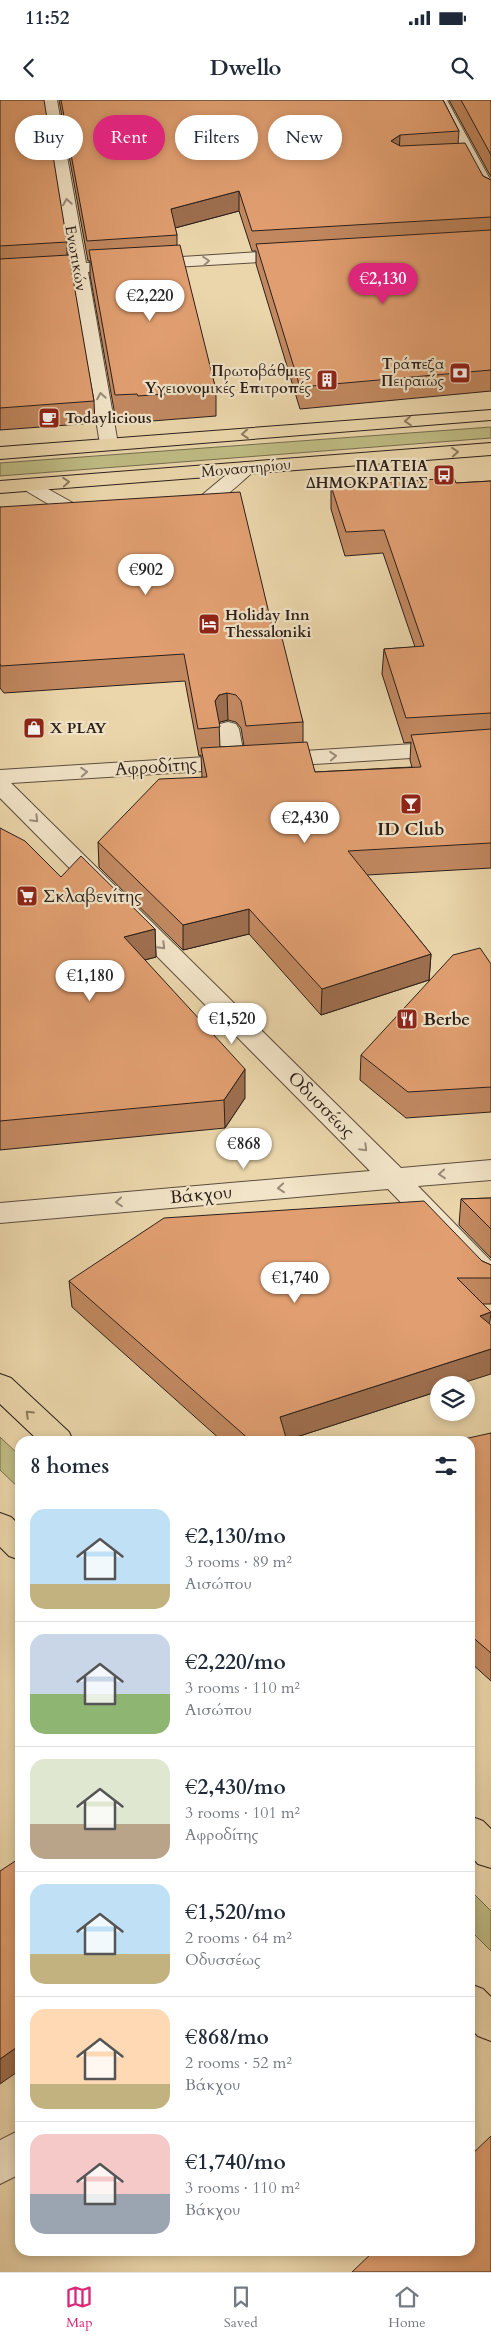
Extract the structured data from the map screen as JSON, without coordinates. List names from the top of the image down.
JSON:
{
  "streets": {
    "main road": ["Μοναστηρίου"],
    "street": [
      "Ενωτικών",
      "Αφροδίτης",
      "Οδυσσέως",
      "Βάκχου"
    ]
  },
  "crossings": [
    ["Ενωτικών", "Μοναστηρίου"],
    ["Οδυσσέως", "Βάκχου"]
  ],
  "one_way": [
    "Ενωτικών",
    "Αφροδίτης",
    "Οδυσσέως",
    "Βάκχου"
  ],
  "places": {
    "bank": ["Τράπεζα Πειραιώς"],
    "building": ["Πρωτοβάθμιες Υγειονομικές Επιτροπές"],
    "cafe": ["Todaylicious"],
    "bus stop": ["ΠΛΑΤΕΙΑ ΔΗΜΟΚΡΑΤΙΑΣ"],
    "hotel": ["Holiday Inn Thessaloniki"],
    "shop": ["X PLAY"],
    "bar": ["ID Club"],
    "supermarket": ["Σκλαβενίτης"],
    "restaurant": ["Berbe"]
  },
  "page": {
    "status": "11:52",
    "header": "Dwello",
    "chip": [
      "Buy",
      "Rent",
      "Filters",
      "New"
    ],
    "price": [
      "€2,130",
      "€2,220",
      "€902",
      "€2,430",
      "€1,180",
      "€1,520",
      "€868",
      "€1,740"
    ],
    "heading": "8 homes",
    "list": [
      {
        "name": "€2,130/mo",
        "note": "3 rooms · 89 m² · Αισώπου"
      },
      {
        "name": "€2,220/mo",
        "note": "3 rooms · 110 m² · Αισώπου"
      },
      {
        "name": "€2,430/mo",
        "note": "3 rooms · 101 m² · Αφροδίτης"
      },
      {
        "name": "€1,520/mo",
        "note": "2 rooms · 64 m² · Οδυσσέως"
      },
      {
        "name": "€868/mo",
        "note": "2 rooms · 52 m² · Βάκχου"
      },
      {
        "name": "€1,740/mo",
        "note": "3 rooms · 110 m² · Βάκχου"
      }
    ],
    "tabs": ["Map", "Saved", "Home"]
  }
}
